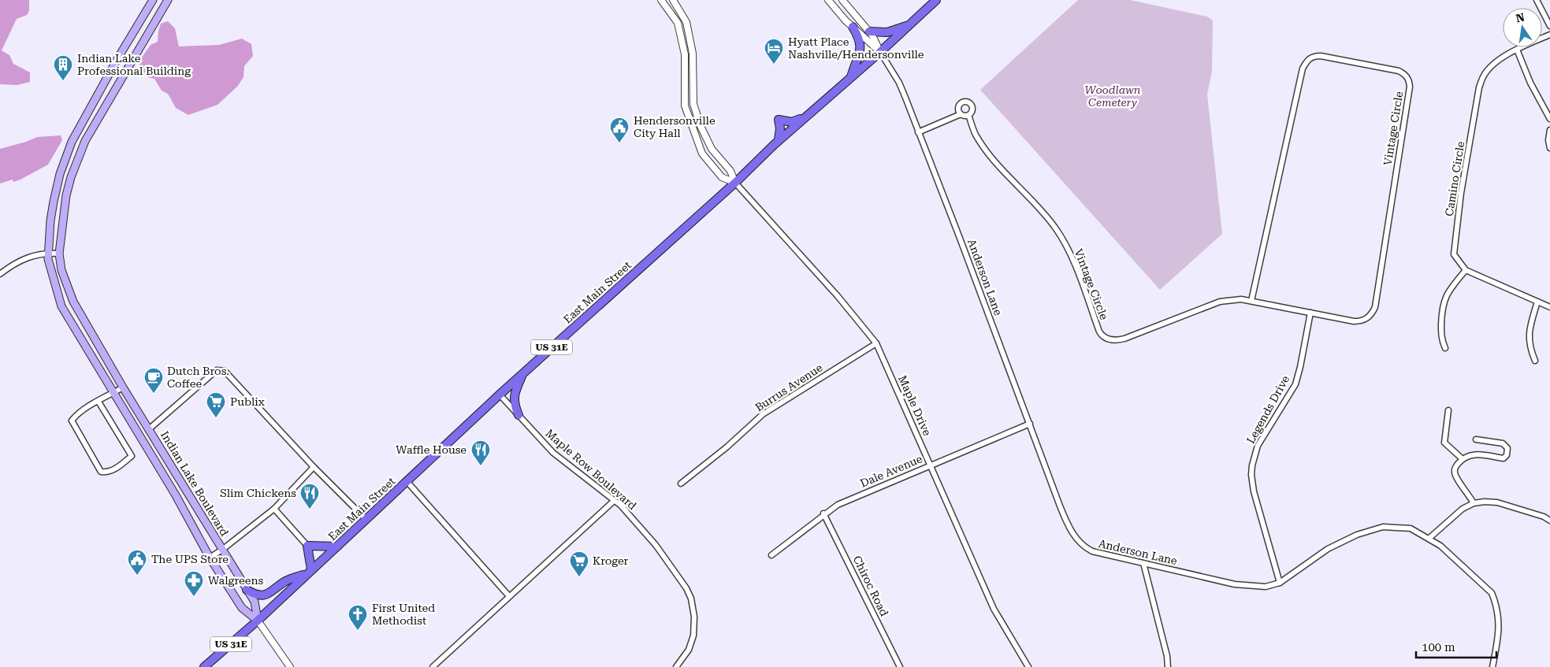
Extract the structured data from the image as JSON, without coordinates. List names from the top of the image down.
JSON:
{
  "streets": {
    "main road": ["East Main Street", "US 31E", "Indian Lake Boulevard"],
    "street": [
      "Vintage Circle",
      "Camino Circle",
      "Anderson Lane",
      "Burrus Avenue",
      "Maple Drive",
      "Legends Drive",
      "Maple Row Boulevard",
      "Dale Avenue",
      "Chiroc Road"
    ]
  },
  "crossings": [
    ["Vintage Circle", "Legends Drive"],
    ["Anderson Lane", "East Main Street"],
    ["Anderson Lane", "Legends Drive"],
    ["Anderson Lane", "Dale Avenue"],
    ["East Main Street", "Maple Drive"],
    ["East Main Street", "Maple Row Boulevard"],
    ["East Main Street", "Indian Lake Boulevard"],
    ["Burrus Avenue", "Maple Drive"],
    ["Maple Drive", "Dale Avenue"],
    ["Dale Avenue", "Chiroc Road"]
  ],
  "parks": ["Woodlawn Cemetery"],
  "places": {
    "hotel": ["Hyatt Place Nashville/Hendersonville"],
    "building": ["Indian Lake Professional Building"],
    "public building": ["Hendersonville City Hall", "The UPS Store"],
    "cafe": ["Dutch Bros. Coffee"],
    "supermarket": ["Publix", "Kroger"],
    "restaurant": ["Waffle House", "Slim Chickens"],
    "pharmacy": ["Walgreens"],
    "church": ["First United Methodist"]
  },
  "scale_bar": "100 m",
  "north": "top"
}
